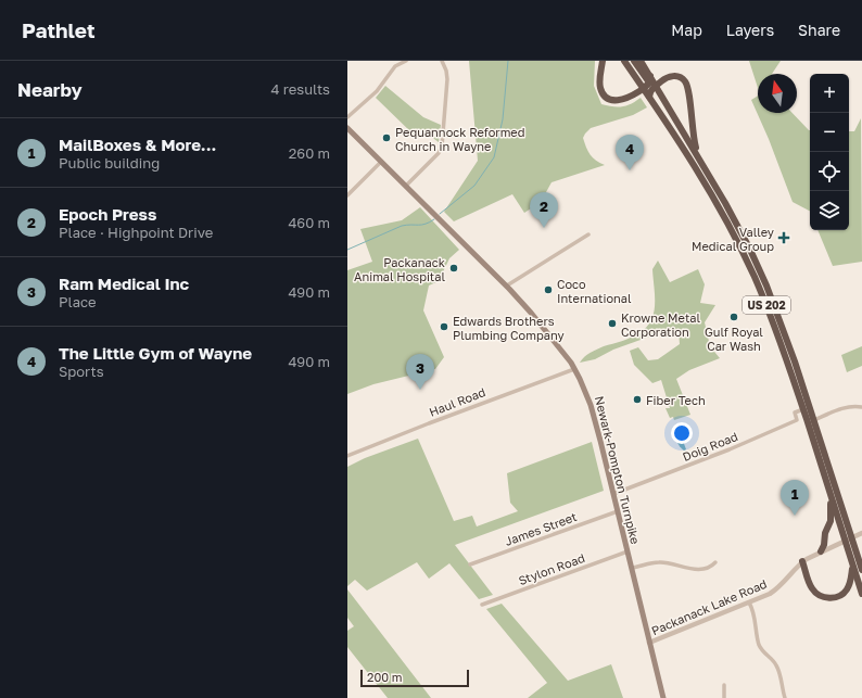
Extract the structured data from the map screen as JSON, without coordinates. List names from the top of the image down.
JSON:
{
  "streets": {
    "highway": ["US 202"],
    "main road": ["Newark-Pompton Turnpike"],
    "street": [
      "Haul Road",
      "Doig Road",
      "James Street",
      "Stylon Road",
      "Packanack Lake Road"
    ]
  },
  "crossings": [
    ["US 202", "Doig Road"],
    ["US 202", "Packanack Lake Road"],
    ["Haul Road", "Newark-Pompton Turnpike"],
    ["Doig Road", "Newark-Pompton Turnpike"],
    ["Newark-Pompton Turnpike", "James Street"],
    ["Newark-Pompton Turnpike", "Stylon Road"],
    ["Newark-Pompton Turnpike", "Packanack Lake Road"]
  ],
  "places": {
    "other": [
      "Pequannock Reformed Church in Wayne",
      "Packanack Animal Hospital",
      "Coco International",
      "Gulf Royal Car Wash",
      "Krowne Metal Corporation",
      "Edwards Brothers Plumbing Company",
      "Fiber Tech"
    ],
    "health": ["Valley Medical Group"]
  },
  "scale_bar": "200 m",
  "north": "top",
  "page": {
    "header": "Pathlet",
    "nav": ["Map", "Layers", "Share"],
    "heading": ["Nearby", "4 results"],
    "map_buttons": ["+", "−"],
    "list": [
      {
        "mark": "1",
        "name": "MailBoxes & More...",
        "note": "Public building",
        "value": "260 m"
      },
      {
        "mark": "2",
        "name": "Epoch Press",
        "note": "Place · Highpoint Drive",
        "value": "460 m"
      },
      {
        "mark": "3",
        "name": "Ram Medical Inc",
        "note": "Place",
        "value": "490 m"
      },
      {
        "mark": "4",
        "name": "The Little Gym of Wayne",
        "note": "Sports",
        "value": "490 m"
      }
    ],
    "pins": [
      "4",
      "2",
      "3",
      "1"
    ],
    "scale": "200 m"
  }
}
